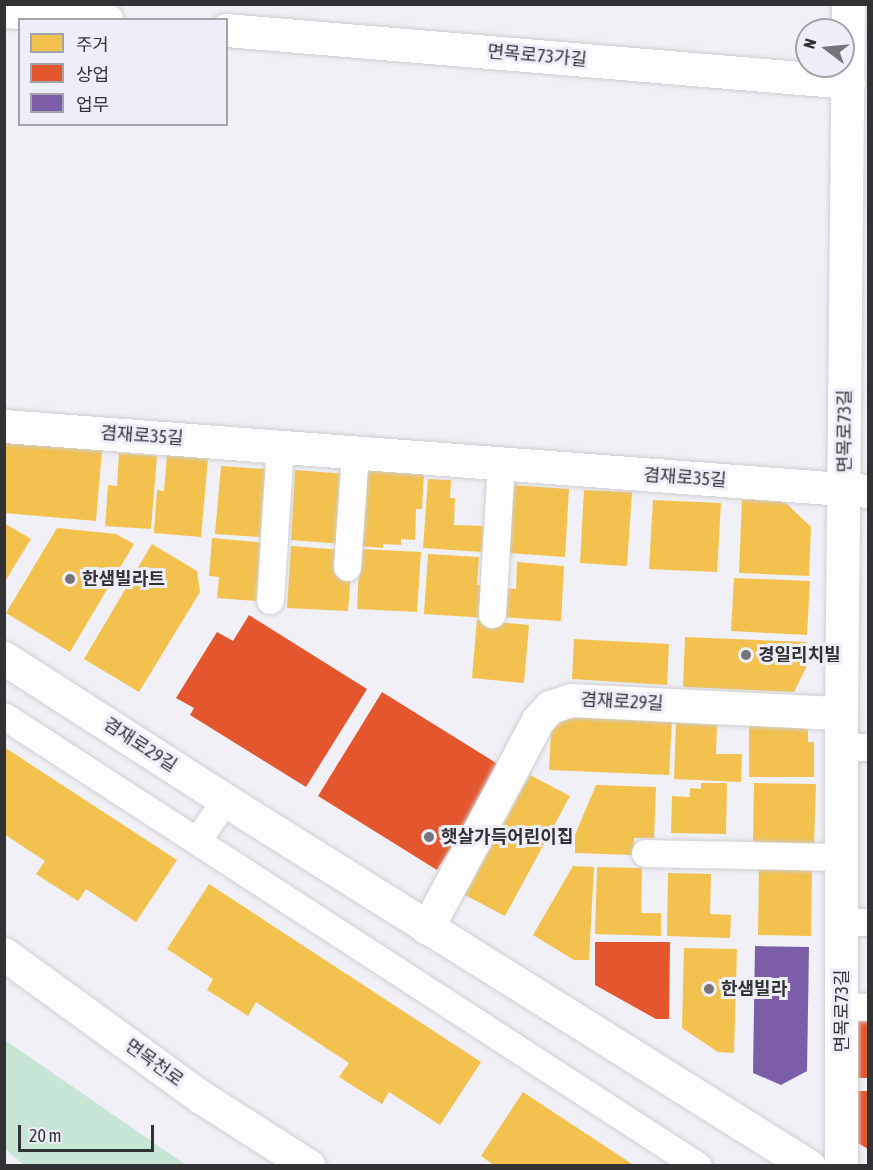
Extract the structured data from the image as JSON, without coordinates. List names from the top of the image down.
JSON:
{
  "streets": {
    "street": [
      "면목로73가길",
      "면목로73길",
      "겸재로35길",
      "겸재로29길",
      "면목천로"
    ]
  },
  "crossings": [
    ["면목로73가길", "면목로73길"],
    ["면목로73길", "겸재로35길"],
    ["면목로73길", "겸재로29길"]
  ],
  "places": [
    "한샘빌라트",
    "경일리치빌",
    "햇살가득어린이집",
    "한샘빌라"
  ],
  "legend": ["주거", "상업", "업무"],
  "scale_bar": "20 m",
  "north": "left"
}
